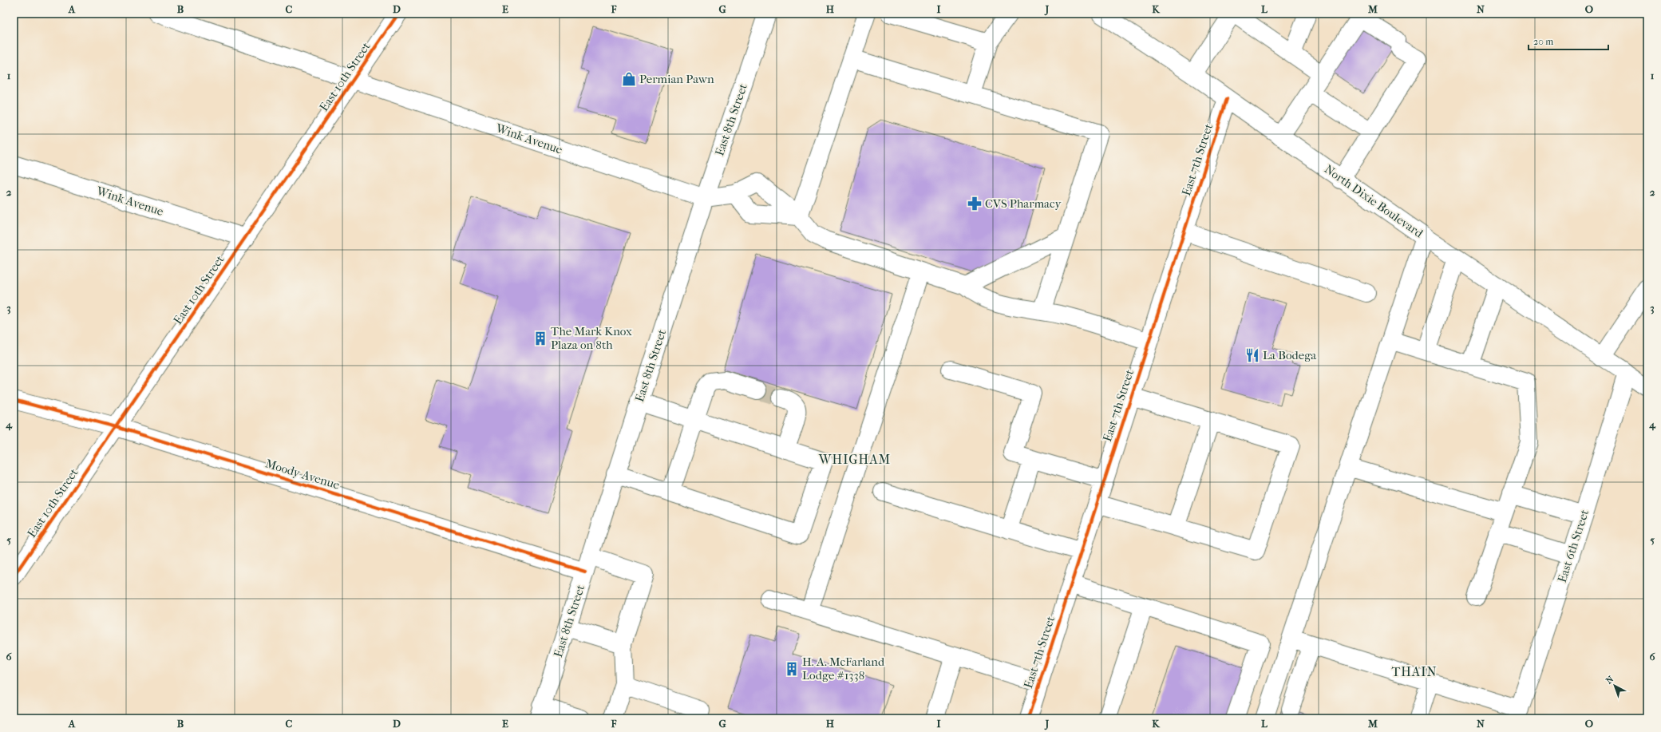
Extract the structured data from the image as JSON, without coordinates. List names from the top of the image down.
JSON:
{
  "streets": {
    "street": [
      "East 10th Street",
      "East 8th Street",
      "Wink Avenue",
      "East 7th Street",
      "North Dixie Boulevard",
      "Moody Avenue",
      "East 6th Street"
    ]
  },
  "crossings": [
    ["East 10th Street", "Wink Avenue"],
    ["East 10th Street", "Moody Avenue"],
    ["East 8th Street", "Wink Avenue"],
    ["East 8th Street", "Moody Avenue"],
    ["East 7th Street", "North Dixie Boulevard"],
    ["North Dixie Boulevard", "East 6th Street"]
  ],
  "districts": ["WHIGHAM", "THAIN"],
  "places": {
    "shop": ["Permian Pawn"],
    "pharmacy": ["CVS Pharmacy"],
    "building": ["The Mark Knox Plaza on 8th", "H. A. McFarland Lodge #1338"],
    "restaurant": ["La Bodega"]
  },
  "scale_bar": "20 m",
  "north": "top left",
  "grid": {
    "columns": [
      "A",
      "B",
      "C",
      "D",
      "E",
      "F",
      "G",
      "H",
      "I",
      "J",
      "K",
      "L",
      "M",
      "N",
      "O"
    ],
    "rows": [
      "1",
      "2",
      "3",
      "4",
      "5",
      "6"
    ]
  }
}
